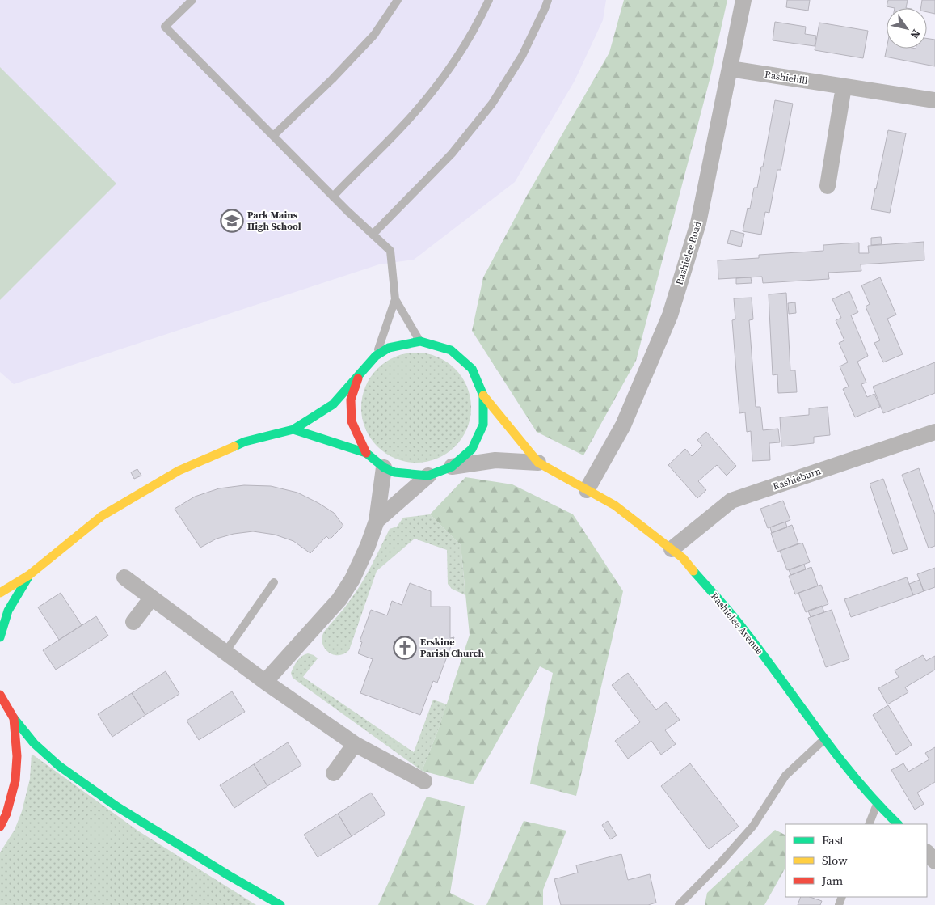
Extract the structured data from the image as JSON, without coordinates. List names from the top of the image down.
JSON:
{
  "streets": {
    "street": [
      "Rashiehill",
      "Rashielee Road",
      "Rashieburn",
      "Rashielee Avenue"
    ]
  },
  "crossings": [
    ["Rashiehill", "Rashielee Road"],
    ["Rashielee Road", "Rashielee Avenue"],
    ["Rashieburn", "Rashielee Avenue"]
  ],
  "places": {
    "school or university": ["Park Mains High School"],
    "church": ["Erskine Parish Church"]
  },
  "legend": ["Fast", "Slow", "Jam"],
  "north": "bottom right"
}
